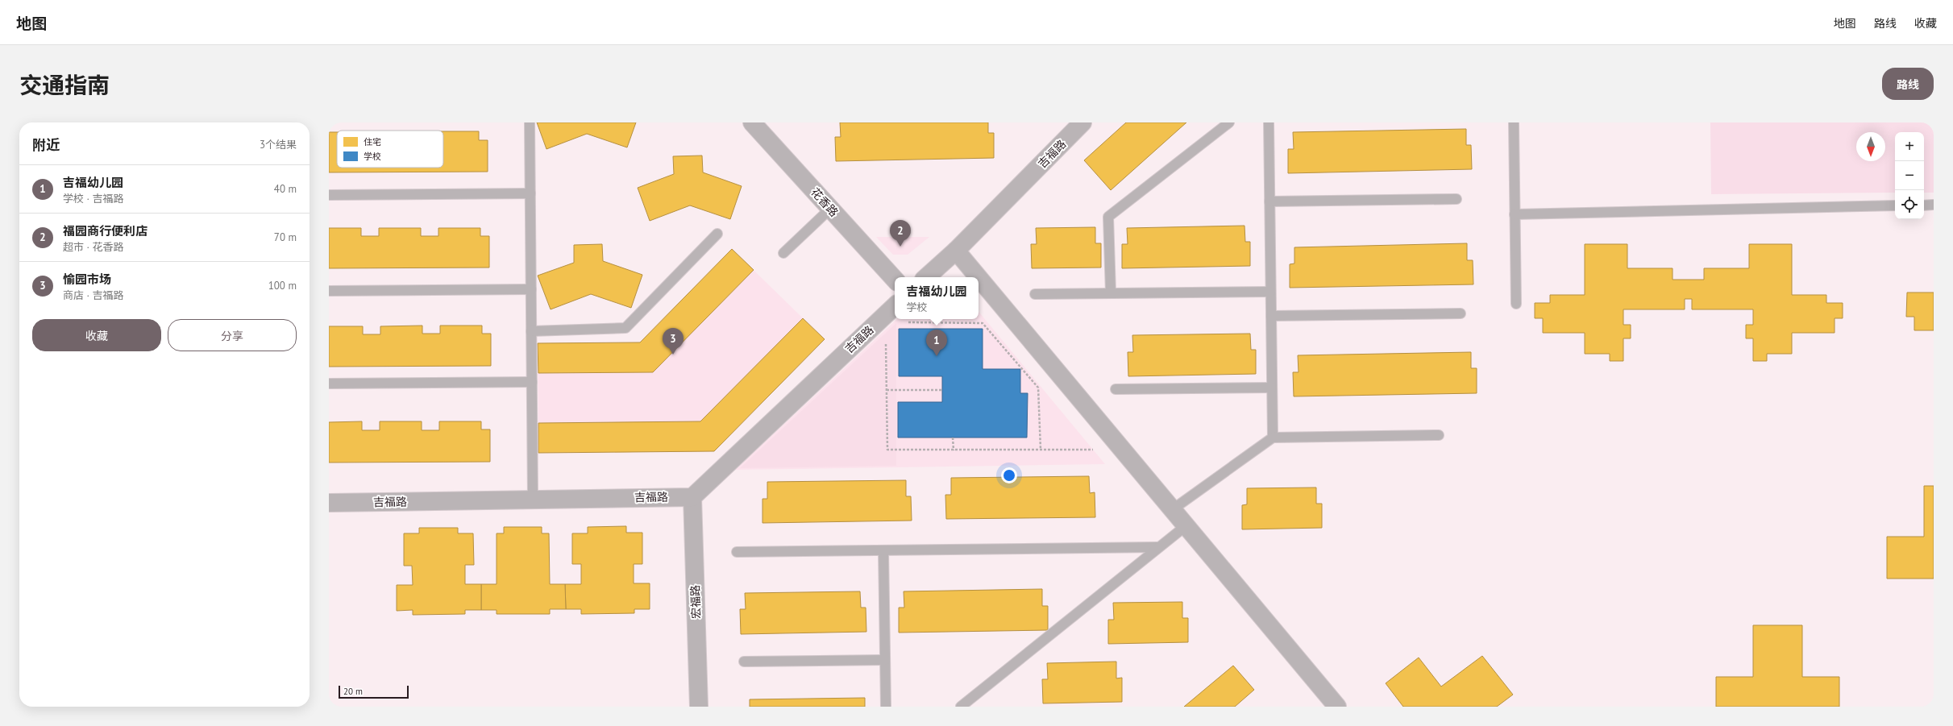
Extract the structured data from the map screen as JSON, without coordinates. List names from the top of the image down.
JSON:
{
  "streets": {
    "street": ["吉福路", "花香路", "宏福路"]
  },
  "crossings": [
    ["吉福路", "宏福路"]
  ],
  "legend": ["住宅", "学校"],
  "scale_bar": "20 m",
  "north": "bottom",
  "page": {
    "header": "地图",
    "nav": ["地图", "路线", "收藏"],
    "title": "交通指南",
    "buttons": [
      "路线",
      ["收藏", "分享"]
    ],
    "heading": ["附近", "3个结果"],
    "map_buttons": ["+", "−"],
    "list": [
      {
        "mark": "1",
        "name": "吉福幼儿园",
        "note": "学校 · 吉福路",
        "value": "40 m"
      },
      {
        "mark": "2",
        "name": "福园商行便利店",
        "note": "超市 · 花香路",
        "value": "70 m"
      },
      {
        "mark": "3",
        "name": "愉园市场",
        "note": "商店 · 吉福路",
        "value": "100 m"
      }
    ],
    "pins": ["2", "3", "1"],
    "popup": ["吉福幼儿园", "学校"],
    "scale": "20 m"
  }
}
